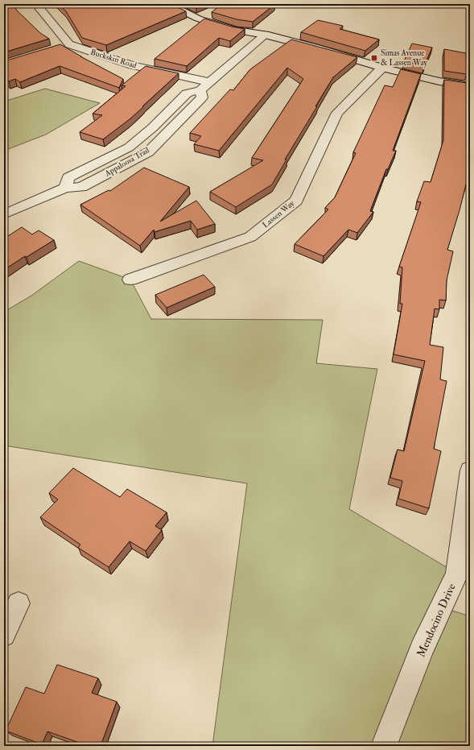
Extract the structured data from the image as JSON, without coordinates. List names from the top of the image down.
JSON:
{
  "streets": {
    "street": [
      "Buckskin Road",
      "Appaloosa Trail",
      "Lassen Way",
      "Mendocino Drive"
    ]
  },
  "crossings": [
    ["Buckskin Road", "Appaloosa Trail"]
  ],
  "places": {
    "transit": ["Simas Avenue & Lassen Way"]
  }
}
